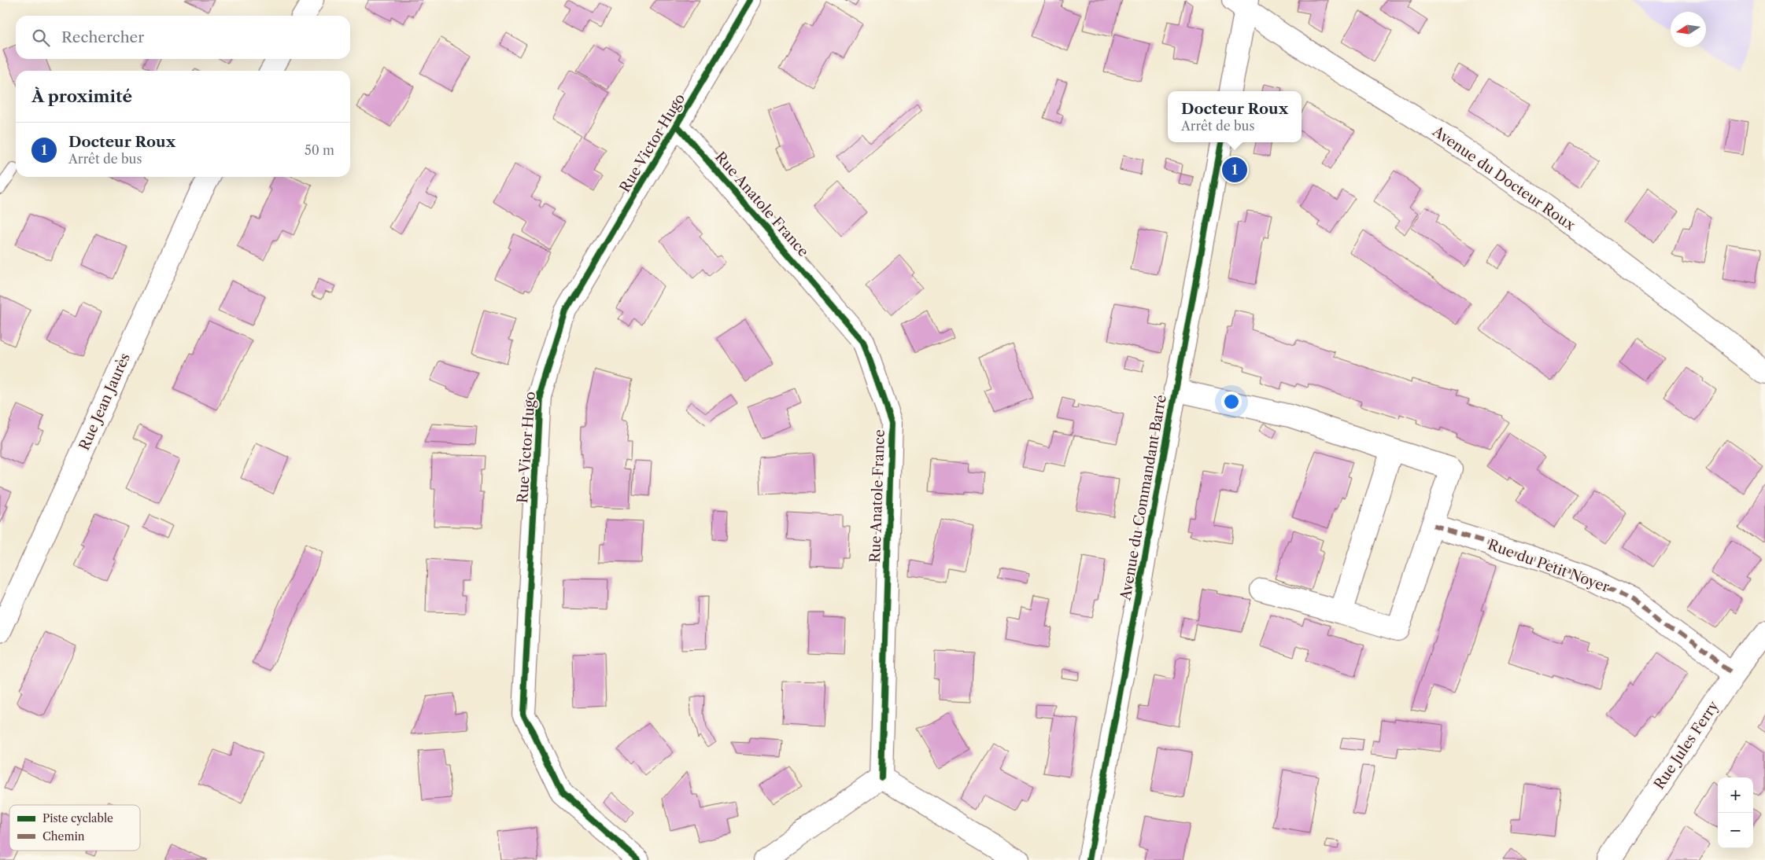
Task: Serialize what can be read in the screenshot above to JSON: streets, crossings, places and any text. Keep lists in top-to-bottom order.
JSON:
{
  "streets": {
    "street": [
      "Rue Victor Hugo",
      "Avenue du Docteur Roux",
      "Rue Anatole France",
      "Rue Jean Jaurès",
      "Avenue du Commandant Barré",
      "Rue du Petit Noyer",
      "Rue Jules Ferry"
    ]
  },
  "crossings": [
    ["Rue Victor Hugo", "Rue Anatole France"],
    ["Rue du Petit Noyer", "Rue Jules Ferry"]
  ],
  "legend": ["Piste cyclable", "Chemin"],
  "north": "left",
  "page": {
    "search": "Rechercher",
    "heading": "À proximité",
    "popup": ["Docteur Roux", "Arrêt de bus"],
    "list": [
      {
        "mark": "1",
        "name": "Docteur Roux",
        "note": "Arrêt de bus",
        "value": "50 m"
      }
    ],
    "pins": "1",
    "map_buttons": ["+", "−"]
  }
}
